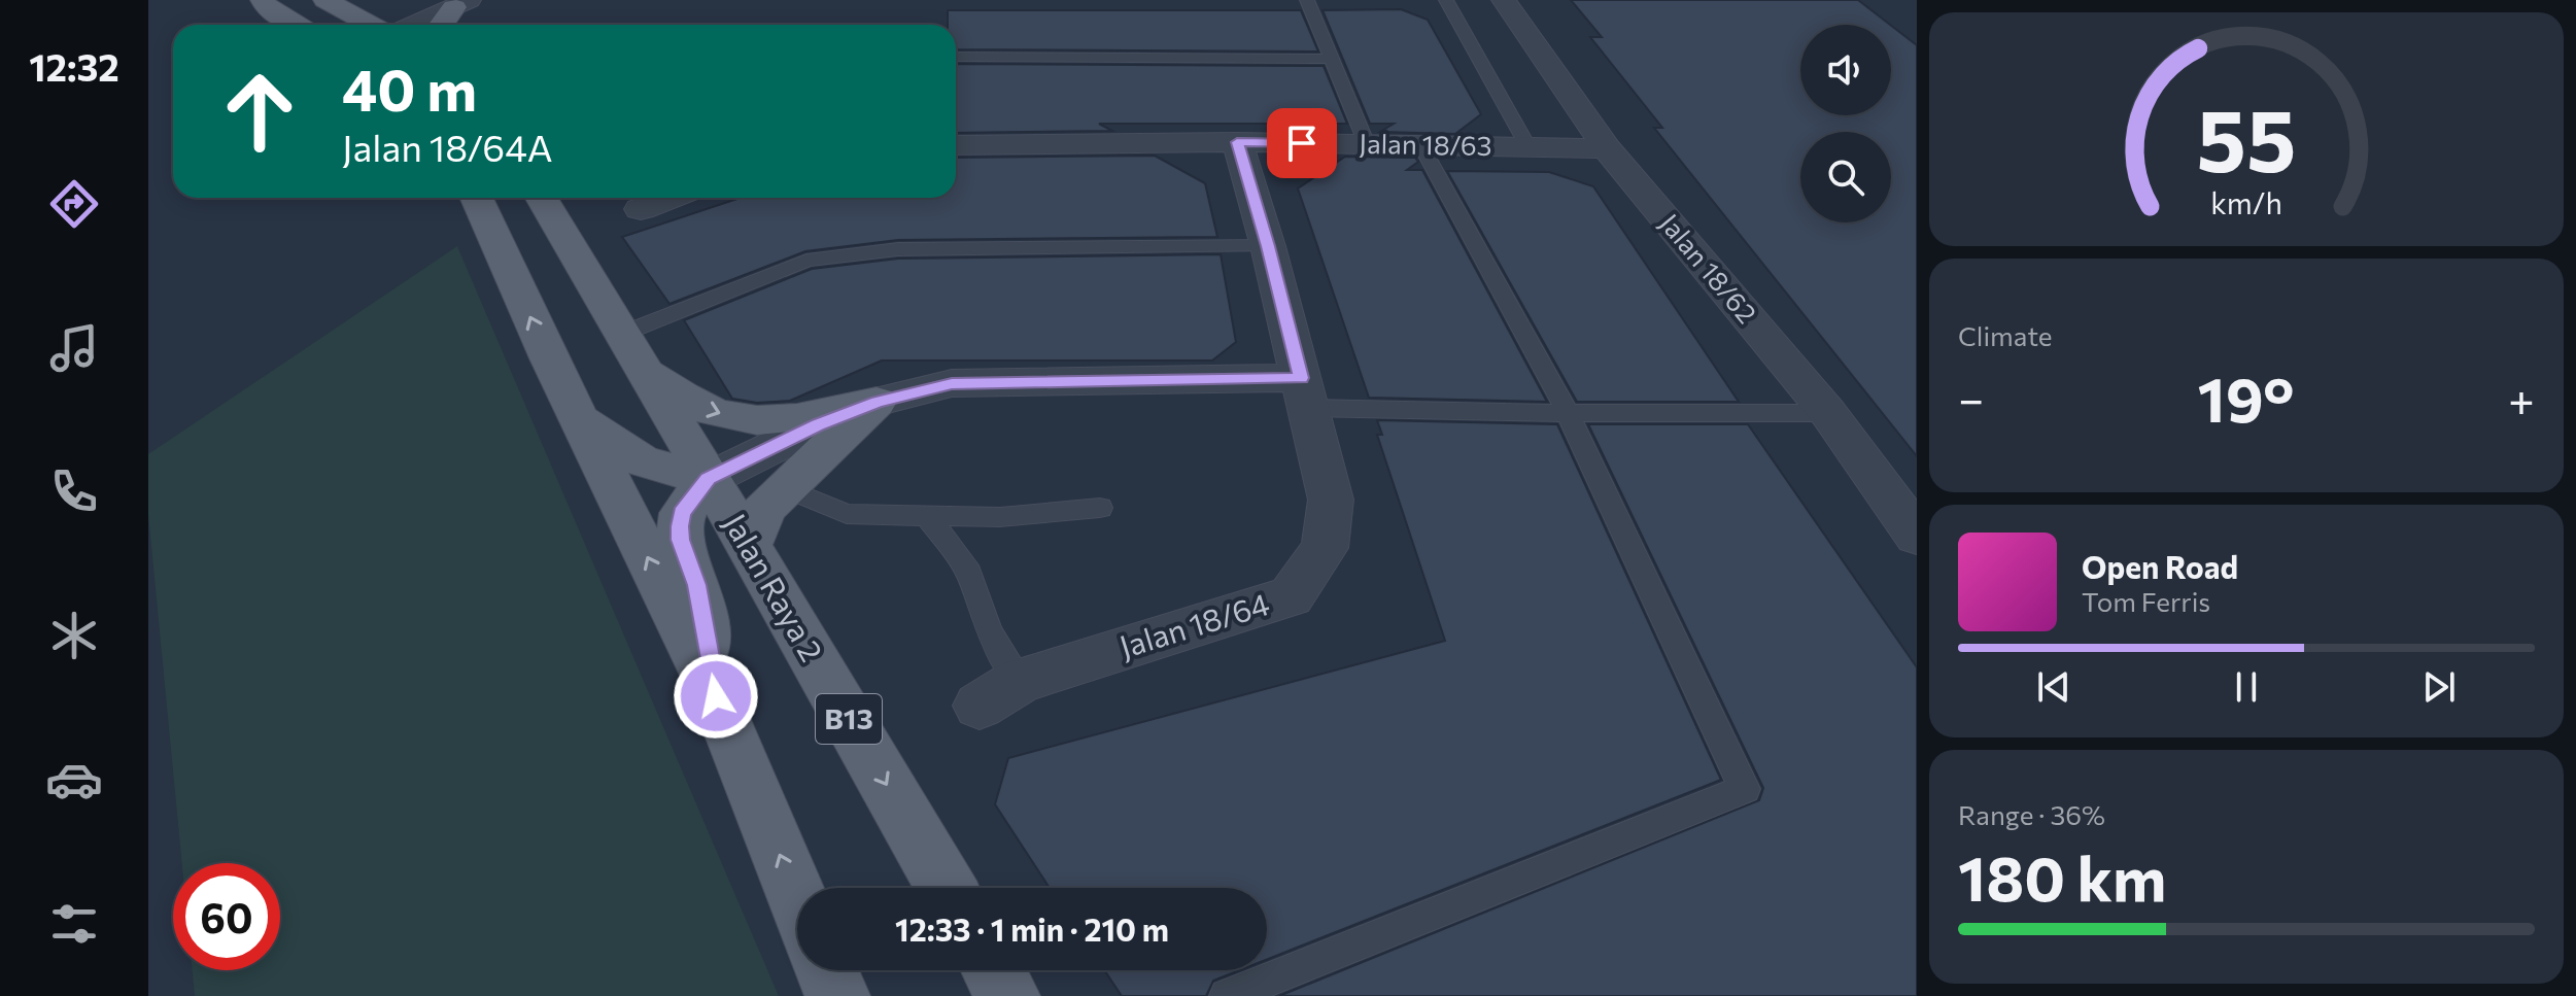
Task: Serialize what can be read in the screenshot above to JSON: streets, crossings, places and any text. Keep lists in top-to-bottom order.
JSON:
{
  "streets": {
    "main road": ["Jalan Raya 2", "B13"],
    "street": ["Jalan 18/63", "Jalan 18/62", "Jalan 18/64"]
  },
  "crossings": [
    ["Jalan 18/63", "Jalan 18/62"],
    ["Jalan 18/63", "Jalan 18/64"]
  ],
  "page": {
    "tabs": "12:32",
    "turn": ["40 m", "Jalan 18/64A"],
    "tile": [
      "Climate",
      ["Range · 36%", "180 km"]
    ],
    "heat": ["−", "19°", "+"],
    "song": ["Open Road", "Tom Ferris"],
    "limit": "60",
    "trip": "12:33 · 1 min · 210 m",
    "gauge": ["55", "km/h"]
  }
}
